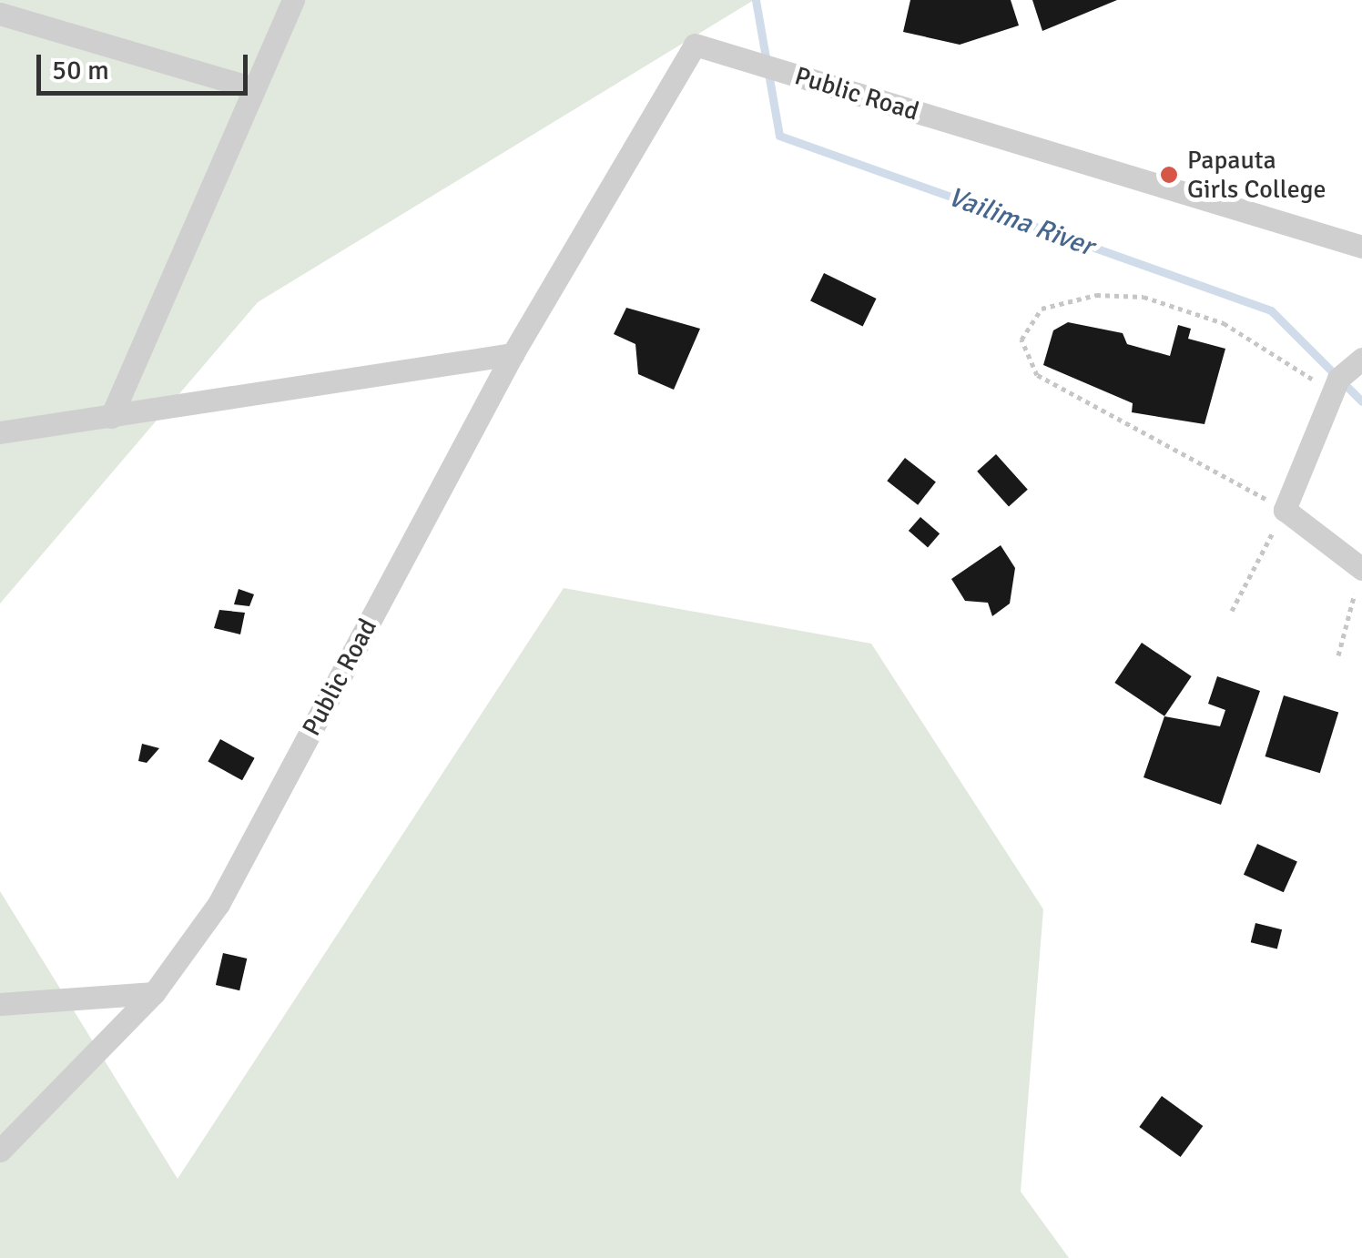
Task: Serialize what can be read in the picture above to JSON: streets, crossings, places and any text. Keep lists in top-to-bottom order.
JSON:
{
  "streets": {
    "street": ["Public Road"]
  },
  "water": ["Vailima River"],
  "places": ["Papauta Girls College"],
  "scale_bar": "50 m"
}
